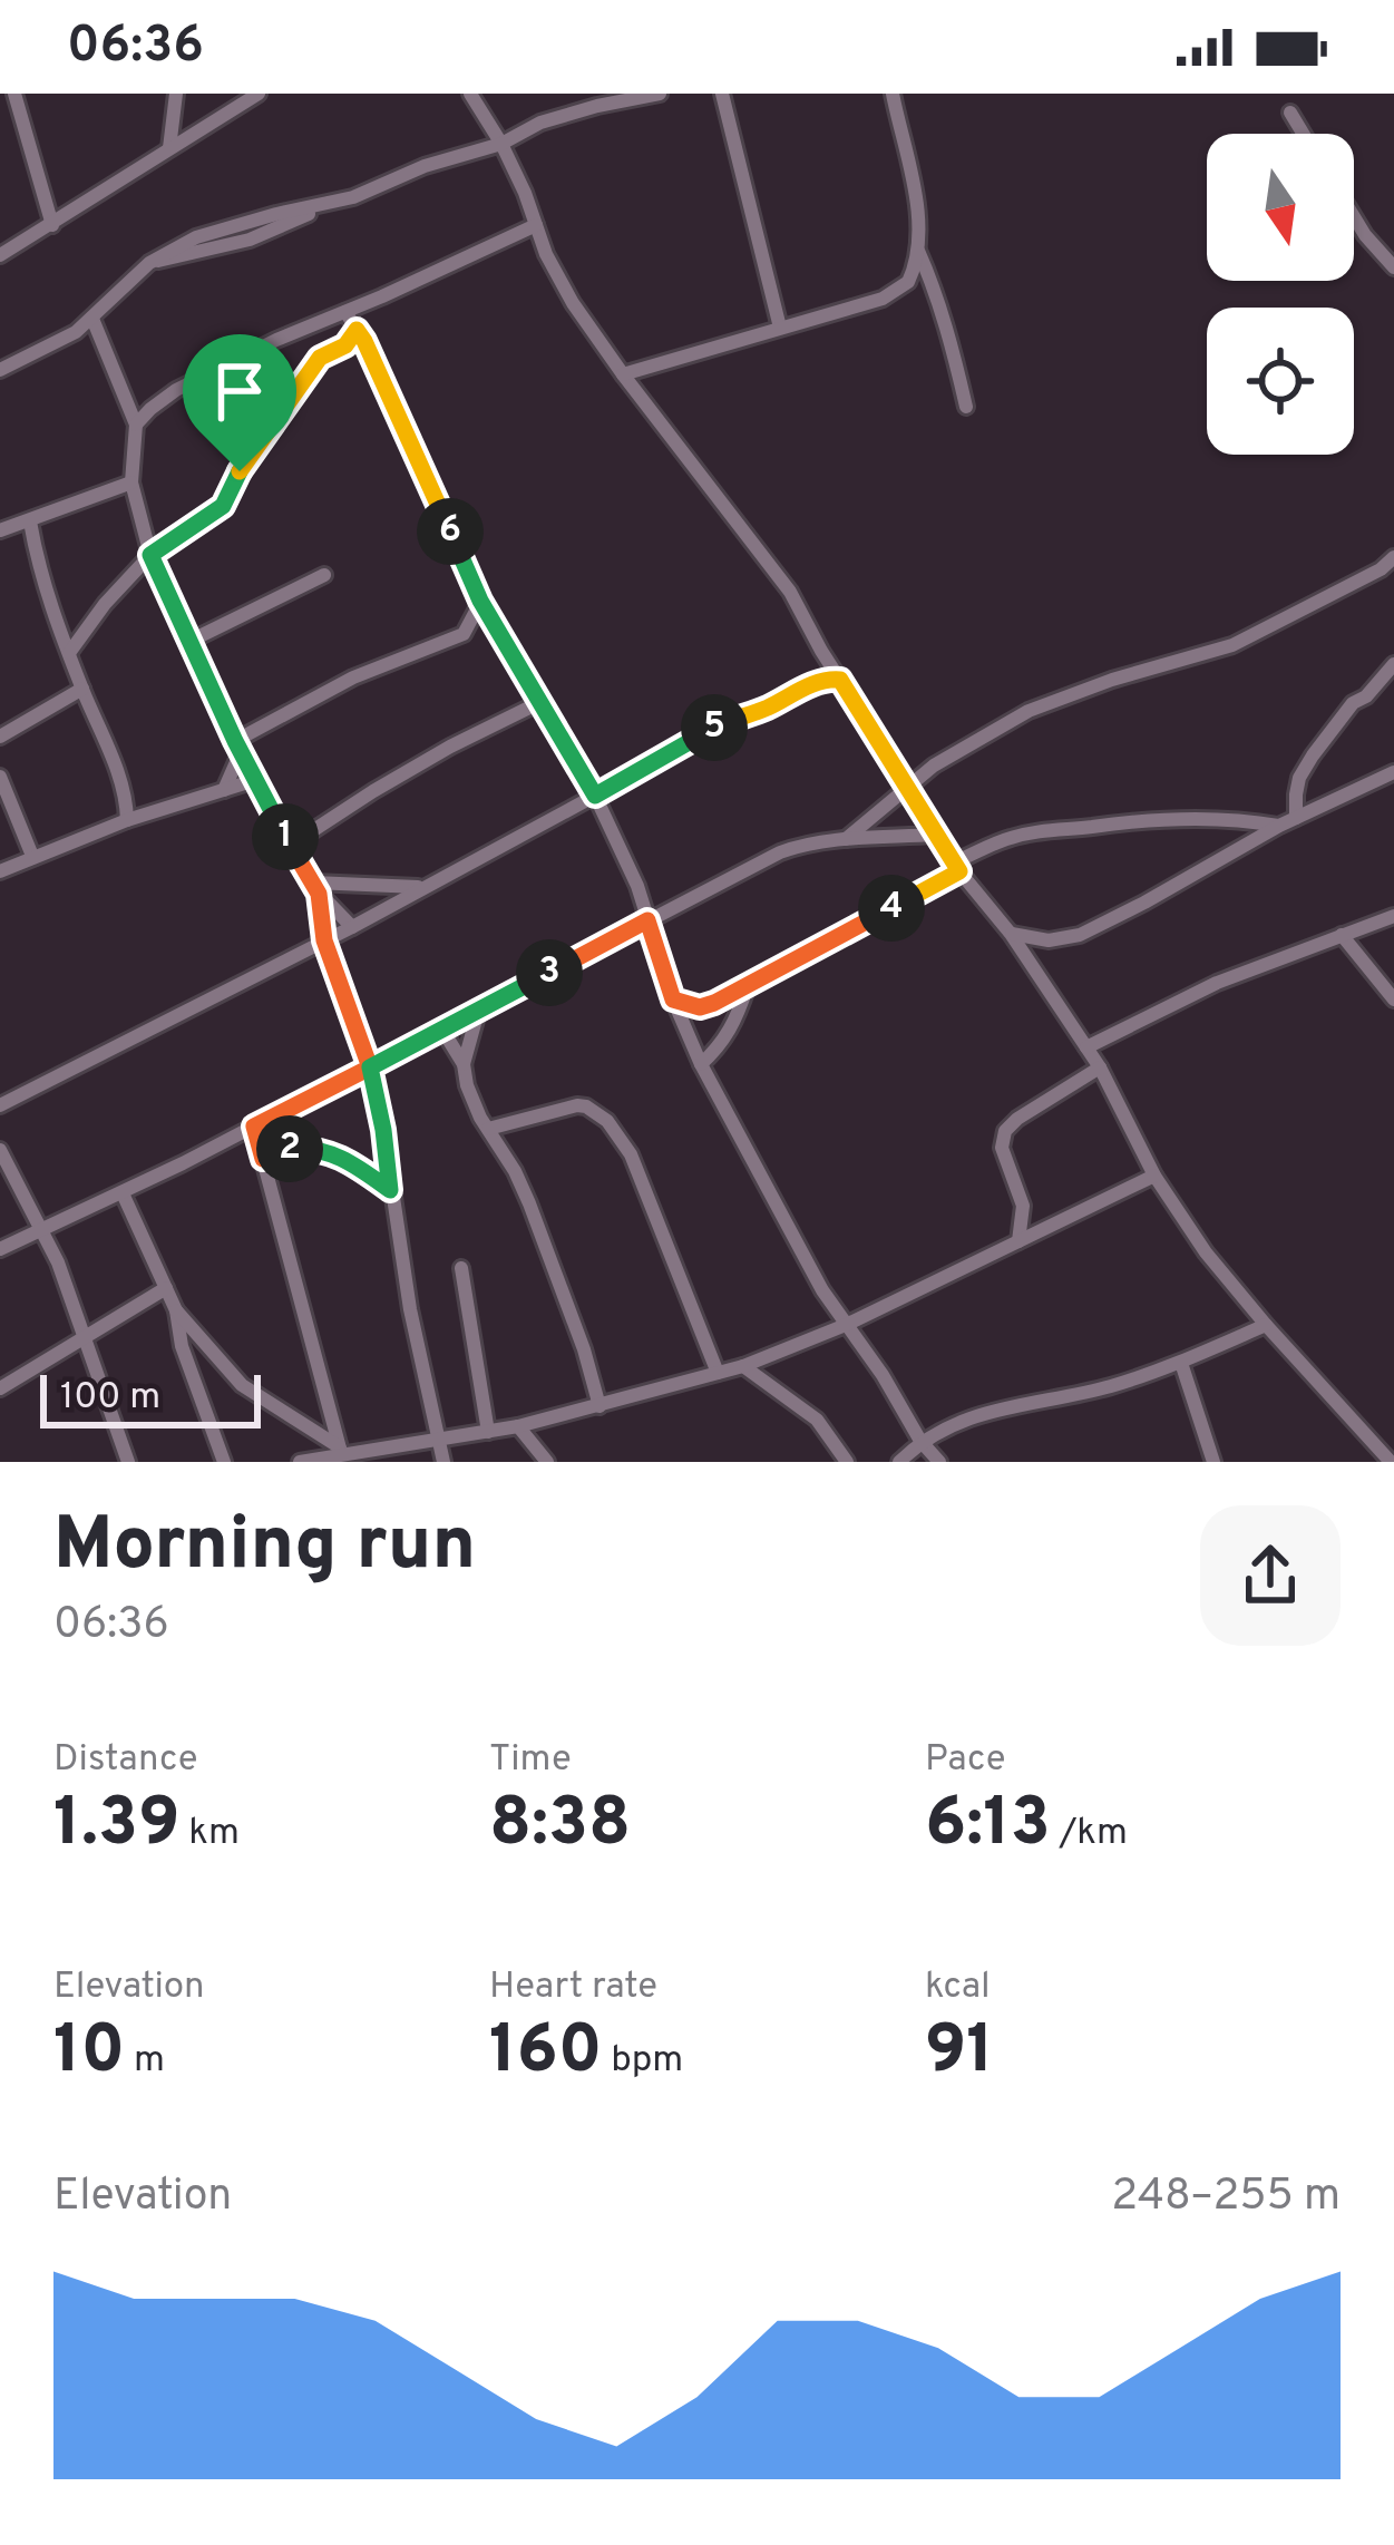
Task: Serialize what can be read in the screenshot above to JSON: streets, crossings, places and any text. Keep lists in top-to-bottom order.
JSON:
{
  "scale_bar": "100 m",
  "north": "bottom",
  "page": {
    "status": "06:36",
    "pins": [
      "6",
      "5",
      "1",
      "4",
      "3",
      "2"
    ],
    "scale": "100 m",
    "heading": ["Morning run", "06:36"],
    "stats": [
      ["Distance", "1.39 km"],
      ["Time", "8:38"],
      ["Pace", "6:13 /km"],
      ["Elevation", "10 m"],
      ["Heart rate", "160 bpm"],
      ["kcal", "91"]
    ],
    "chart": ["Elevation", "248–255 m"]
  }
}
